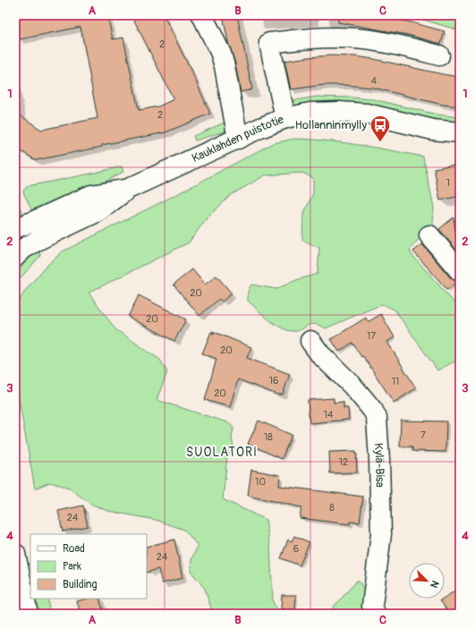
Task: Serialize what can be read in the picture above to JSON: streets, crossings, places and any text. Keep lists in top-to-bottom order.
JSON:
{
  "streets": {
    "street": ["Kauklahden puistotie", "Kylä-Bisa"]
  },
  "districts": ["SUOLATORI"],
  "places": {
    "bus stop": ["Hollanninmylly"]
  },
  "house_numbers": [
    "2",
    "4",
    "2",
    "1",
    "20",
    "20",
    "17",
    "20",
    "16",
    "11",
    "20",
    "14",
    "7",
    "18",
    "12",
    "10",
    "8",
    "24",
    "6",
    "24"
  ],
  "legend": ["Road", "Park", "Building"],
  "north": "bottom right",
  "grid": {
    "columns": ["A", "B", "C"],
    "rows": [
      "1",
      "2",
      "3",
      "4"
    ]
  }
}
